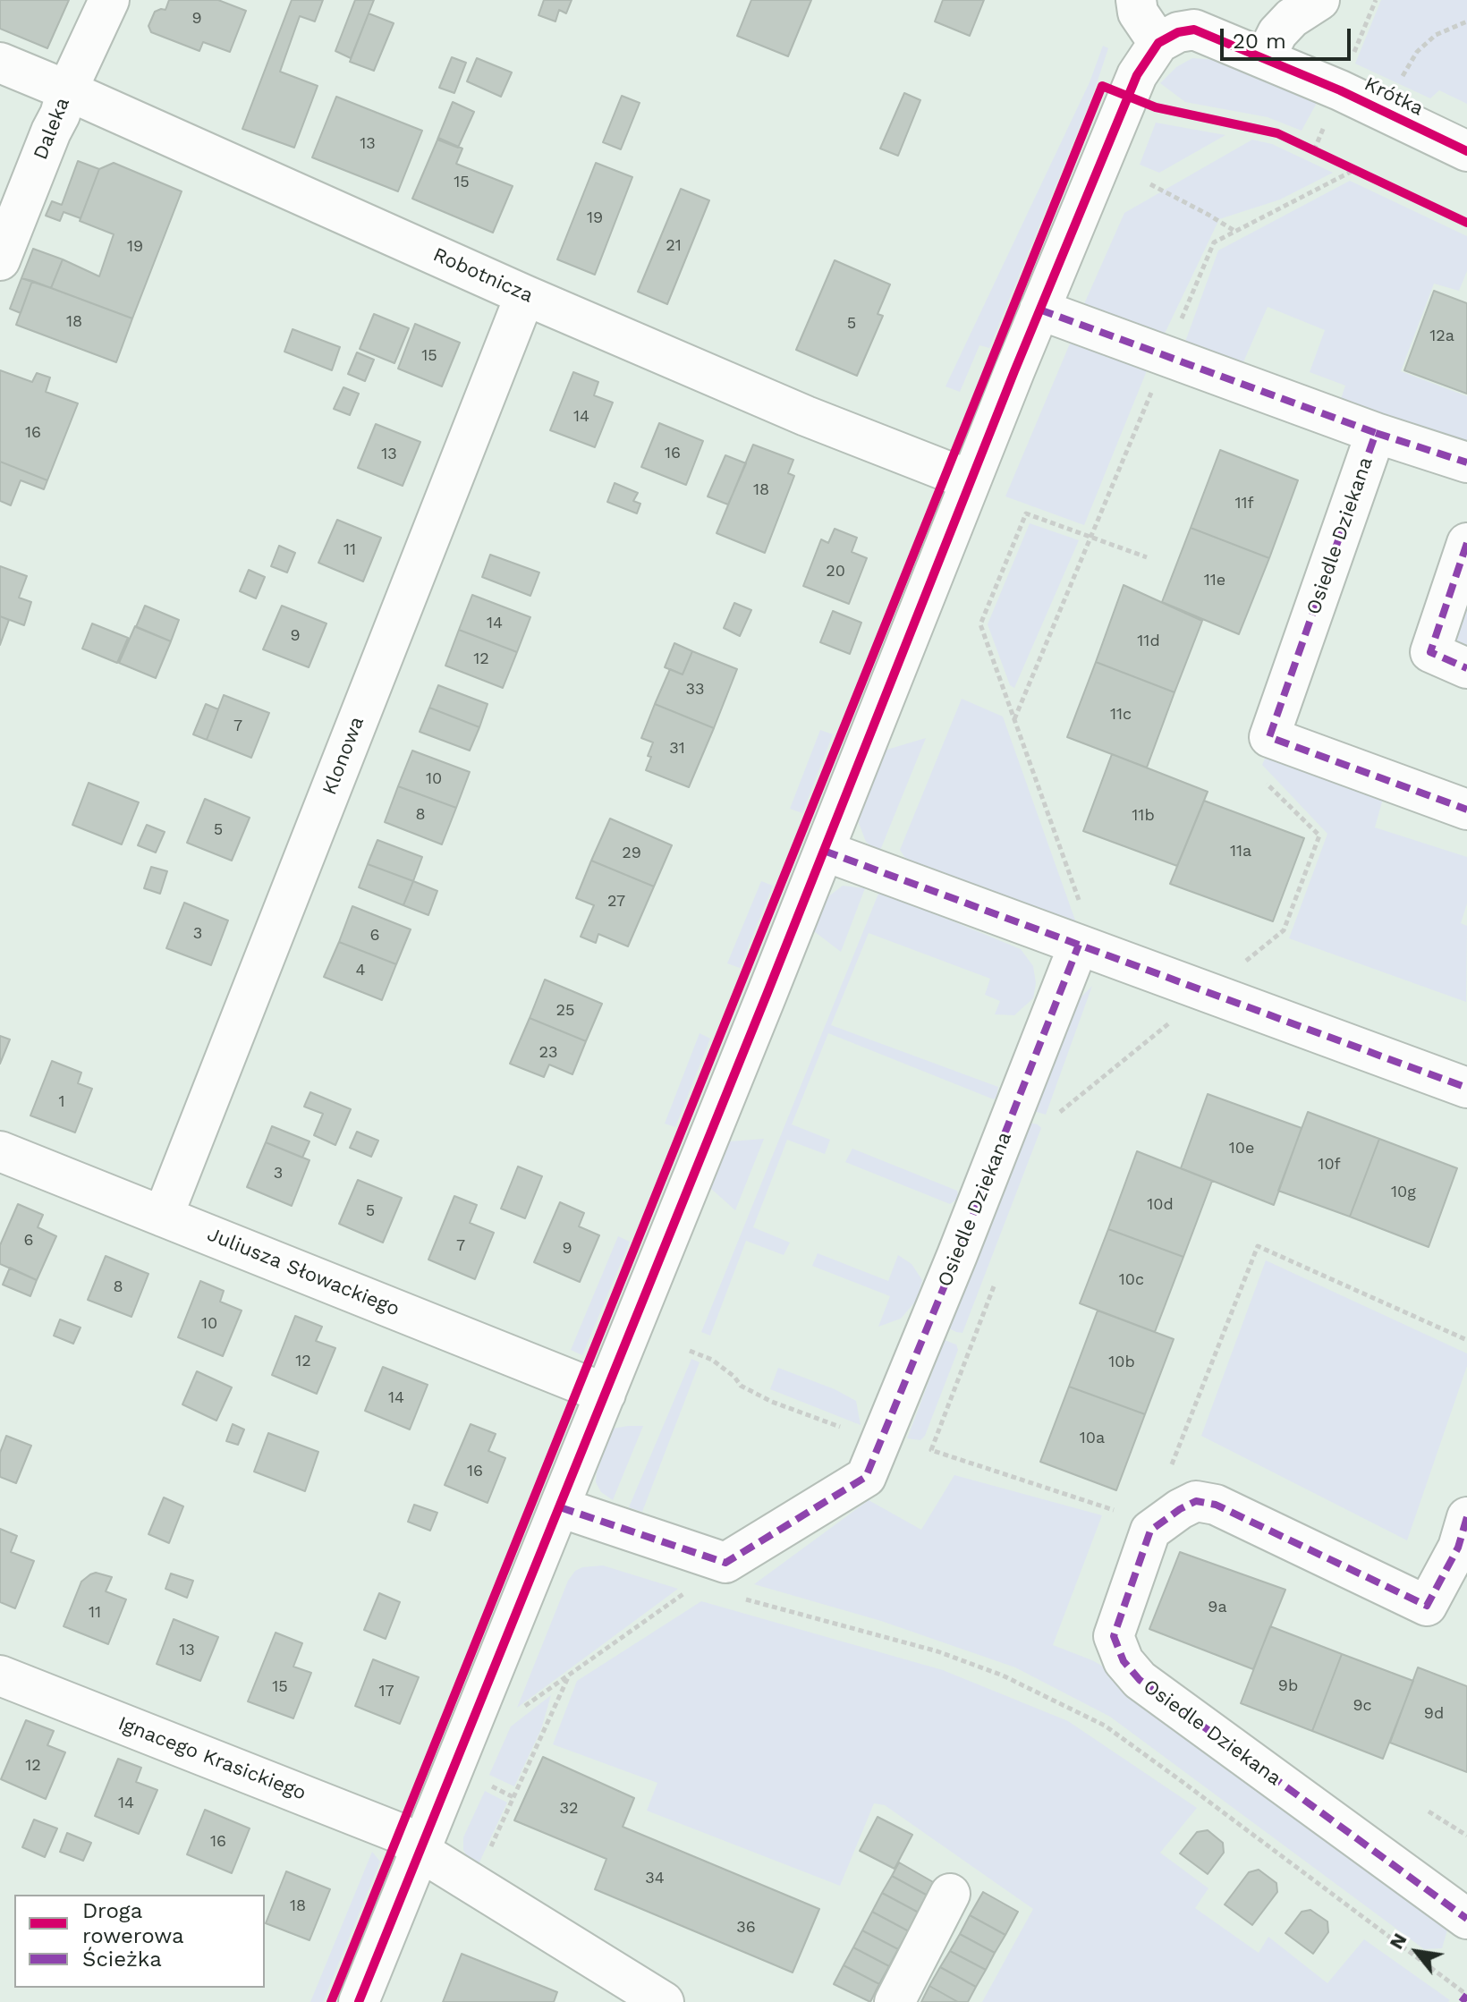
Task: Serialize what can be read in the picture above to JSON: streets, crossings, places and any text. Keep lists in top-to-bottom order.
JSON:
{
  "streets": {
    "street": [
      "Krótka",
      "Daleka",
      "Robotnicza",
      "Osiedle Dziekana",
      "Klonowa",
      "Juliusza Słowackiego",
      "Ignacego Krasickiego"
    ]
  },
  "crossings": [
    ["Daleka", "Robotnicza"],
    ["Robotnicza", "Klonowa"],
    ["Klonowa", "Juliusza Słowackiego"]
  ],
  "house_numbers": [
    "9",
    "13",
    "15",
    "19",
    "21",
    "19",
    "18",
    "5",
    "12a",
    "15",
    "14",
    "16",
    "16",
    "13",
    "18",
    "11f",
    "11",
    "20",
    "11e",
    "14",
    "9",
    "11d",
    "12",
    "33",
    "11c",
    "7",
    "31",
    "10",
    "8",
    "11b",
    "5",
    "11a",
    "29",
    "27",
    "3",
    "6",
    "4",
    "25",
    "23",
    "1",
    "10e",
    "10f",
    "3",
    "10g",
    "10d",
    "5",
    "6",
    "7",
    "9",
    "10c",
    "8",
    "10",
    "12",
    "10b",
    "14",
    "10a",
    "16",
    "9a",
    "11",
    "13",
    "9b",
    "15",
    "17",
    "9c",
    "9d",
    "12",
    "14",
    "32",
    "16",
    "34",
    "18",
    "36"
  ],
  "legend": ["Droga rowerowa", "Ścieżka"],
  "scale_bar": "20 m",
  "north": "top left"
}
